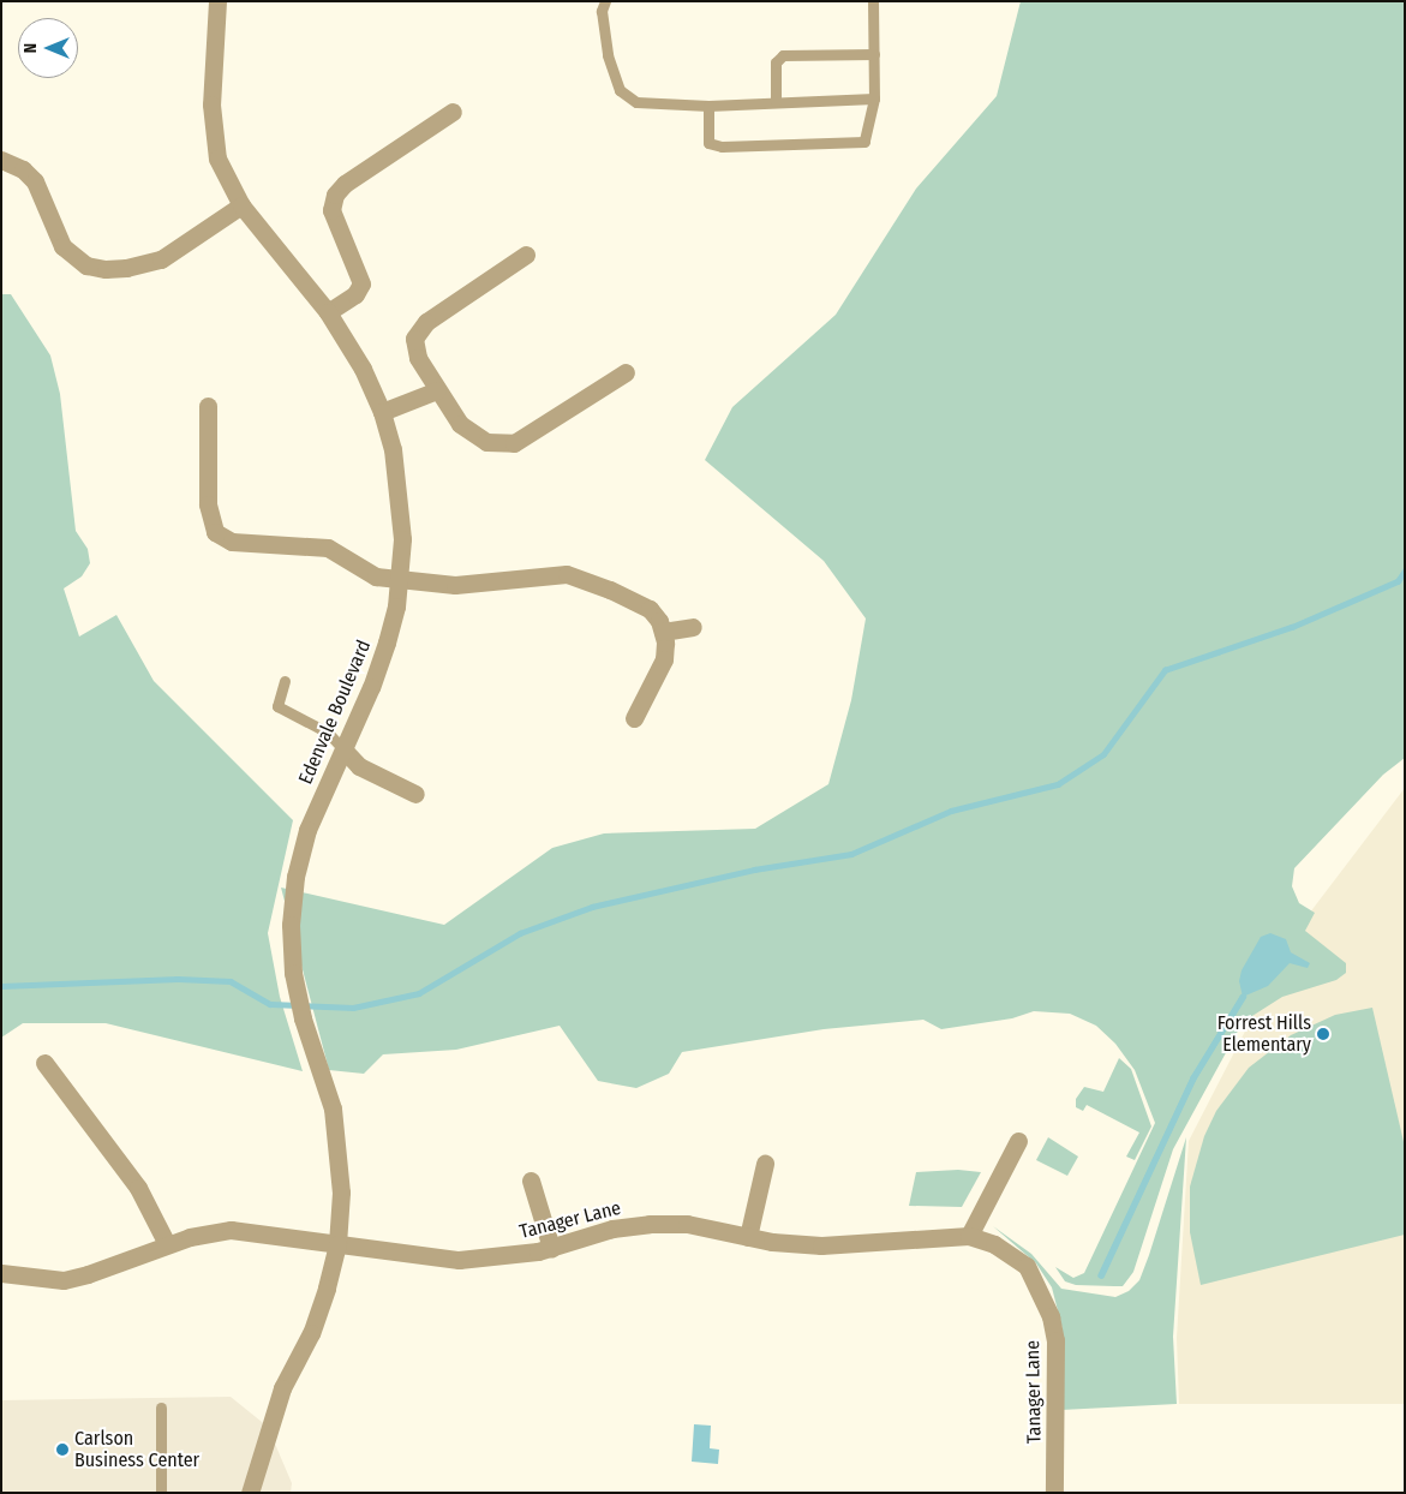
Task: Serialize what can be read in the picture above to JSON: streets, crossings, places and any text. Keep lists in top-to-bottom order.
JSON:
{
  "streets": {
    "street": ["Edenvale Boulevard", "Tanager Lane"]
  },
  "crossings": [
    ["Edenvale Boulevard", "Tanager Lane"]
  ],
  "places": ["Forrest Hills Elementary", "Carlson Business Center"],
  "north": "left"
}
